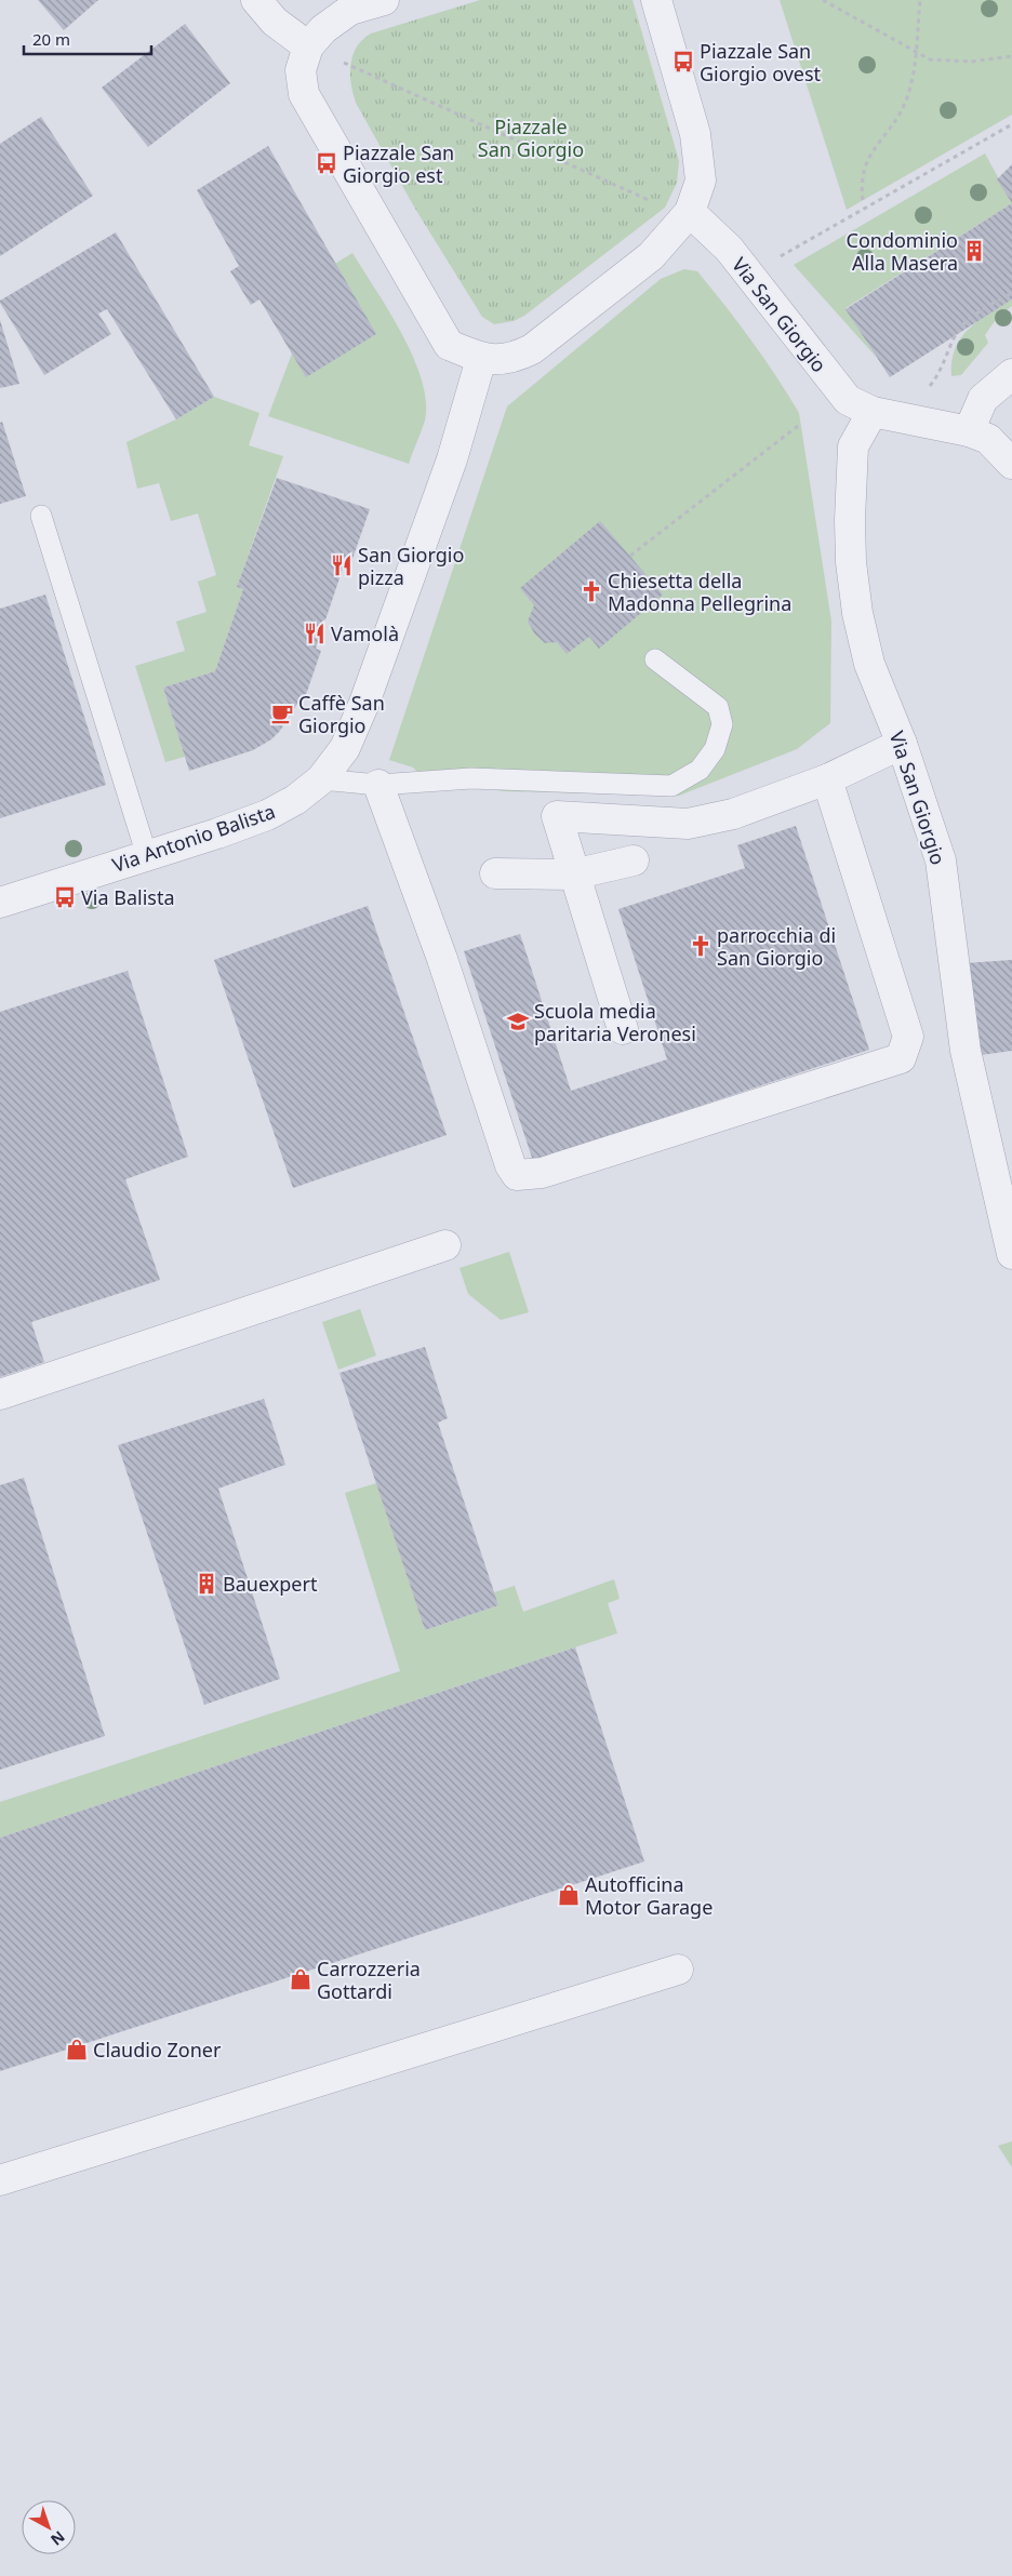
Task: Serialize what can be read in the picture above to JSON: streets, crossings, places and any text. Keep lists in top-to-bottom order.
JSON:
{
  "streets": {
    "street": ["Via San Giorgio", "Via Antonio Balista"]
  },
  "parks": ["Piazzale San Giorgio"],
  "places": {
    "bus stop": ["Piazzale San Giorgio ovest", "Piazzale San Giorgio est", "Via Balista"],
    "building": ["Condominio Alla Masera", "Bauexpert"],
    "restaurant": ["San Giorgio pizza", "Vamolà"],
    "church": ["Chiesetta della Madonna Pellegrina", "parrocchia di San Giorgio"],
    "cafe": ["Caffè San Giorgio"],
    "school or university": ["Scuola media paritaria Veronesi"],
    "shop": ["Autofficina Motor Garage", "Carrozzeria Gottardi", "Claudio Zoner"]
  },
  "scale_bar": "20 m",
  "north": "bottom right"
}
